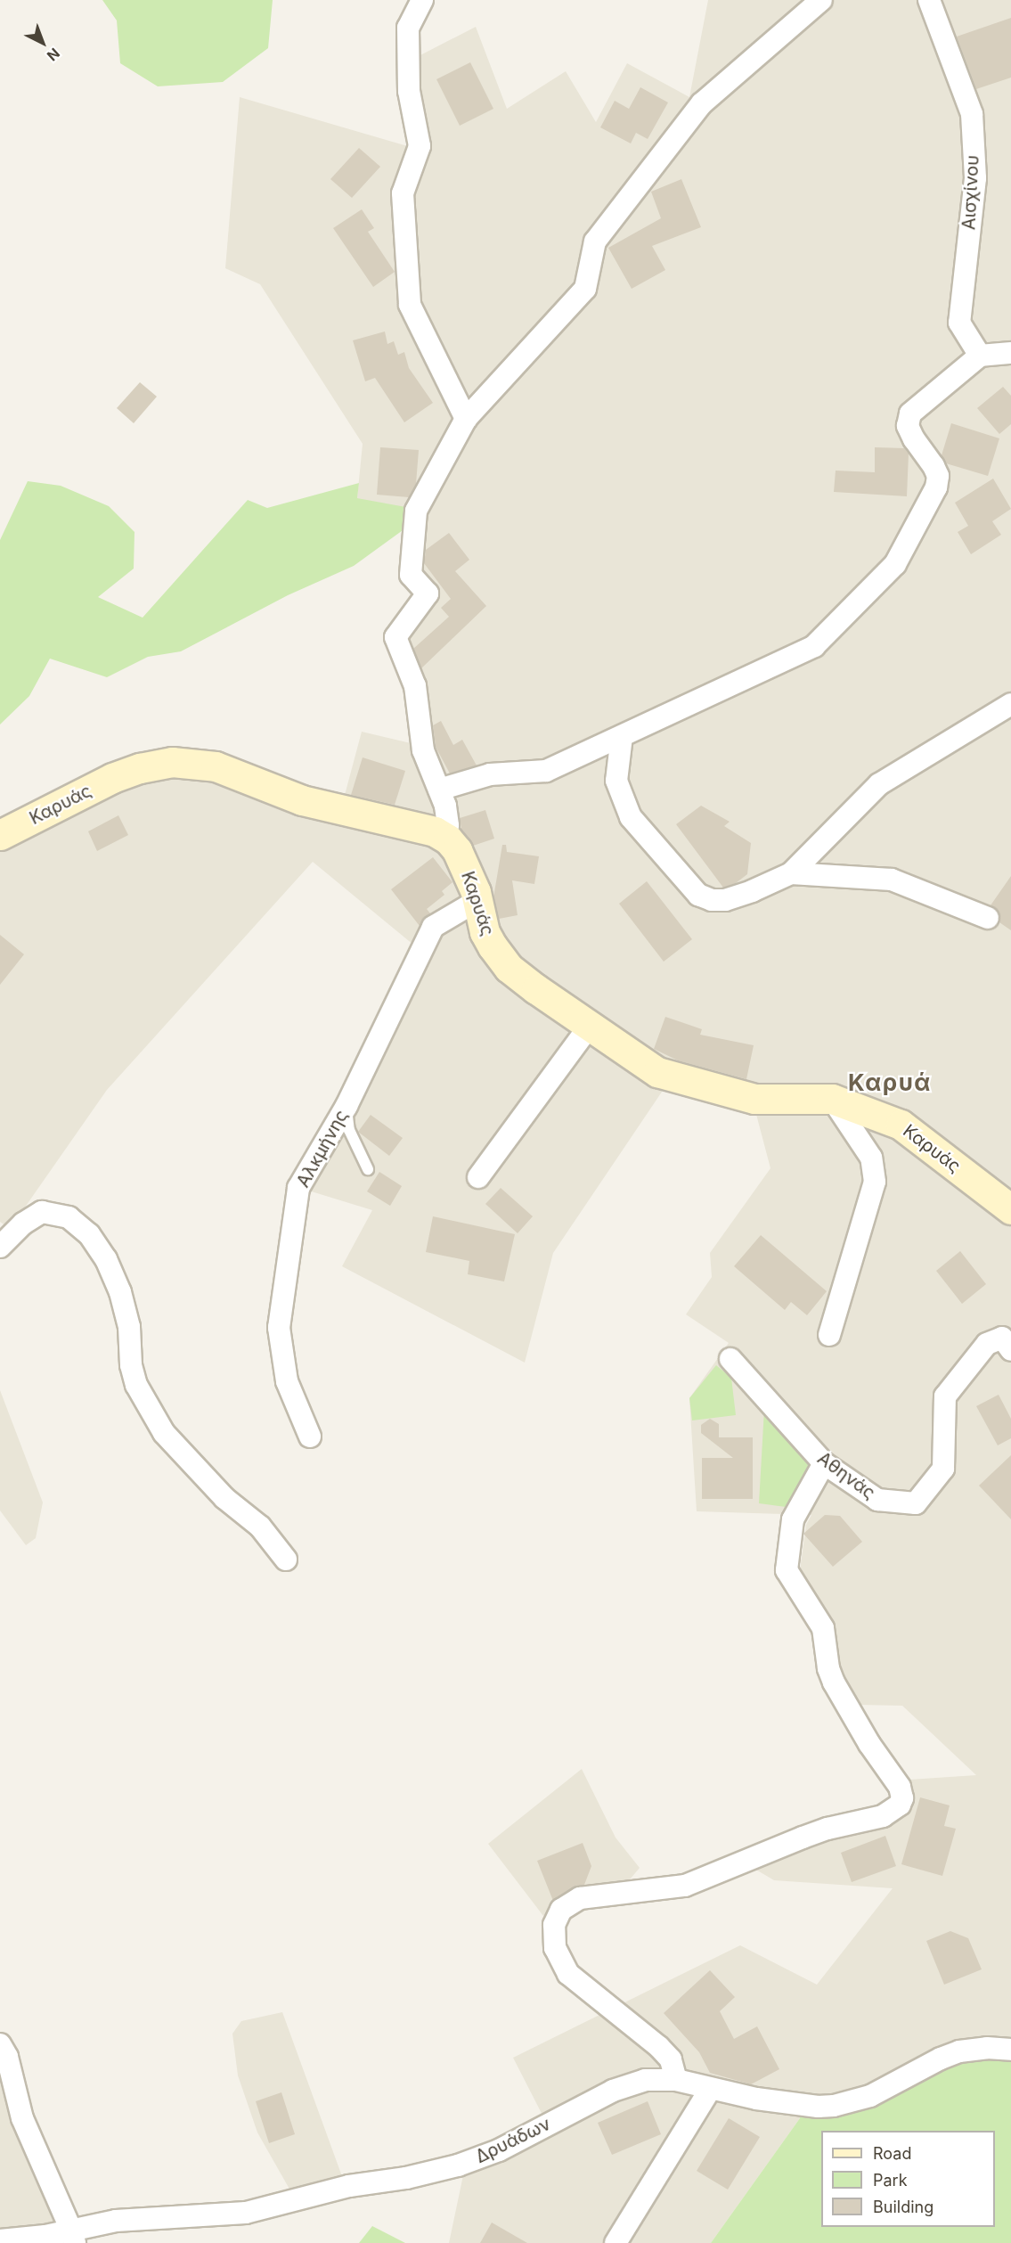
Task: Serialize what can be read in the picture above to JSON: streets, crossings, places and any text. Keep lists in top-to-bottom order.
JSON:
{
  "streets": {
    "street": [
      "Αισχίνου",
      "Καρυάς",
      "Αλκμήνης",
      "Αθηνάς",
      "Δρυάδων"
    ]
  },
  "crossings": [
    ["Καρυάς", "Αλκμήνης"]
  ],
  "districts": ["Καρυά"],
  "legend": ["Road", "Park", "Building"],
  "north": "bottom right"
}
